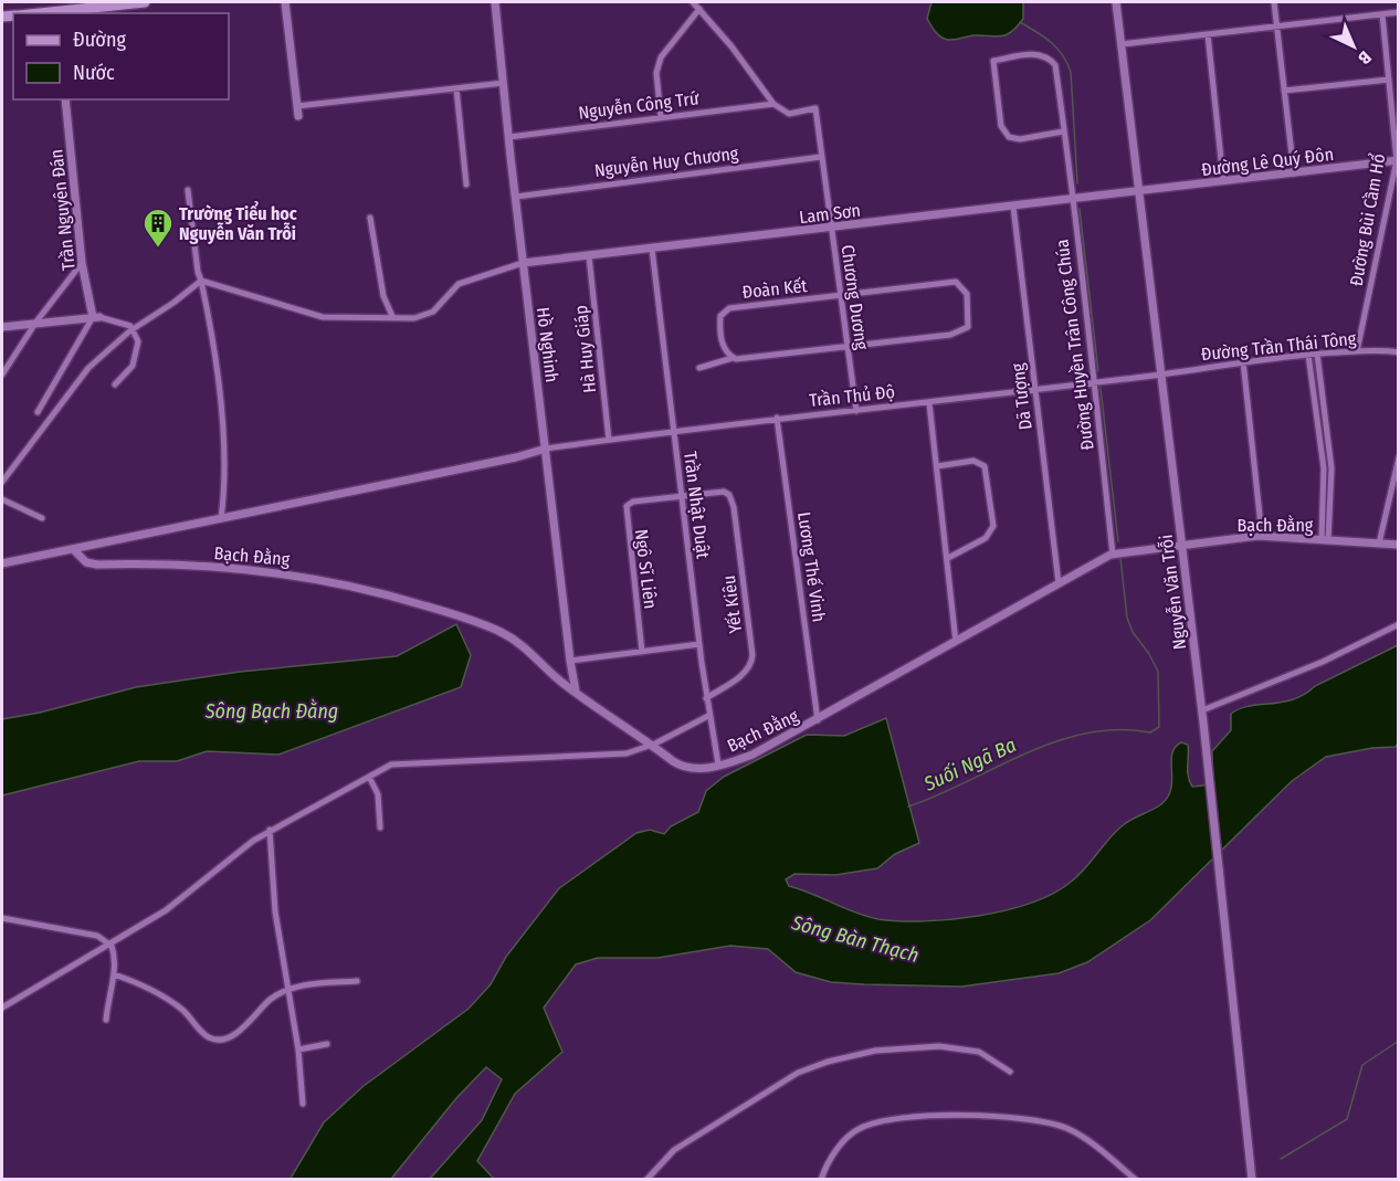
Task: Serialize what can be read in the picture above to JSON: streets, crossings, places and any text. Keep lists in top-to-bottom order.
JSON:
{
  "streets": {
    "street": [
      "Nguyễn Công Trứ",
      "Nguyễn Huy Chương",
      "Đường Lê Quý Đôn",
      "Trần Nguyên Đán",
      "Lam Sơn",
      "Đường Bùi Cầm Hổ",
      "Đoàn Kết",
      "Chương Dương",
      "Hồ Nghinh",
      "Đường Huyền Trân Công Chúa",
      "Đường Trần Thái Tông",
      "Hà Huy Giáp",
      "Trần Thủ Độ",
      "Dã Tượng",
      "Trần Nhật Duật",
      "Bạch Đằng",
      "Lương Thế Vinh",
      "Ngô Sĩ Liên",
      "Nguyễn Văn Trỗi",
      "Yết Kiêu"
    ]
  },
  "crossings": [
    ["Nguyễn Công Trứ", "Chương Dương"],
    ["Nguyễn Công Trứ", "Hồ Nghinh"],
    ["Nguyễn Huy Chương", "Chương Dương"],
    ["Nguyễn Huy Chương", "Hồ Nghinh"],
    ["Đường Lê Quý Đôn", "Lam Sơn"],
    ["Đường Lê Quý Đôn", "Đường Bùi Cầm Hổ"],
    ["Đường Lê Quý Đôn", "Nguyễn Văn Trỗi"],
    ["Lam Sơn", "Chương Dương"],
    ["Lam Sơn", "Hồ Nghinh"],
    ["Lam Sơn", "Đường Huyền Trân Công Chúa"],
    ["Lam Sơn", "Hà Huy Giáp"],
    ["Lam Sơn", "Dã Tượng"],
    ["Lam Sơn", "Trần Nhật Duật"],
    ["Lam Sơn", "Nguyễn Văn Trỗi"],
    ["Đường Bùi Cầm Hổ", "Đường Trần Thái Tông"],
    ["Đoàn Kết", "Chương Dương"],
    ["Chương Dương", "Trần Thủ Độ"],
    ["Hồ Nghinh", "Trần Thủ Độ"],
    ["Hồ Nghinh", "Bạch Đằng"],
    ["Đường Huyền Trân Công Chúa", "Trần Thủ Độ"],
    ["Đường Huyền Trân Công Chúa", "Bạch Đằng"],
    ["Đường Trần Thái Tông", "Trần Thủ Độ"],
    ["Đường Trần Thái Tông", "Nguyễn Văn Trỗi"],
    ["Hà Huy Giáp", "Trần Thủ Độ"],
    ["Trần Thủ Độ", "Dã Tượng"],
    ["Trần Thủ Độ", "Trần Nhật Duật"],
    ["Trần Thủ Độ", "Lương Thế Vinh"],
    ["Trần Thủ Độ", "Nguyễn Văn Trỗi"],
    ["Dã Tượng", "Bạch Đằng"],
    ["Trần Nhật Duật", "Bạch Đằng"],
    ["Trần Nhật Duật", "Ngô Sĩ Liên"],
    ["Trần Nhật Duật", "Yết Kiêu"],
    ["Bạch Đằng", "Lương Thế Vinh"],
    ["Bạch Đằng", "Nguyễn Văn Trỗi"],
    ["Ngô Sĩ Liên", "Yết Kiêu"]
  ],
  "water": ["Sông Bạch Đằng", "Suối Ngã Ba", "Sông Bàn Thạch"],
  "places": {
    "building": ["Trường Tiểu học Nguyễn Văn Trỗi"]
  },
  "legend": ["Đường", "Nước"],
  "north": "bottom right"
}
